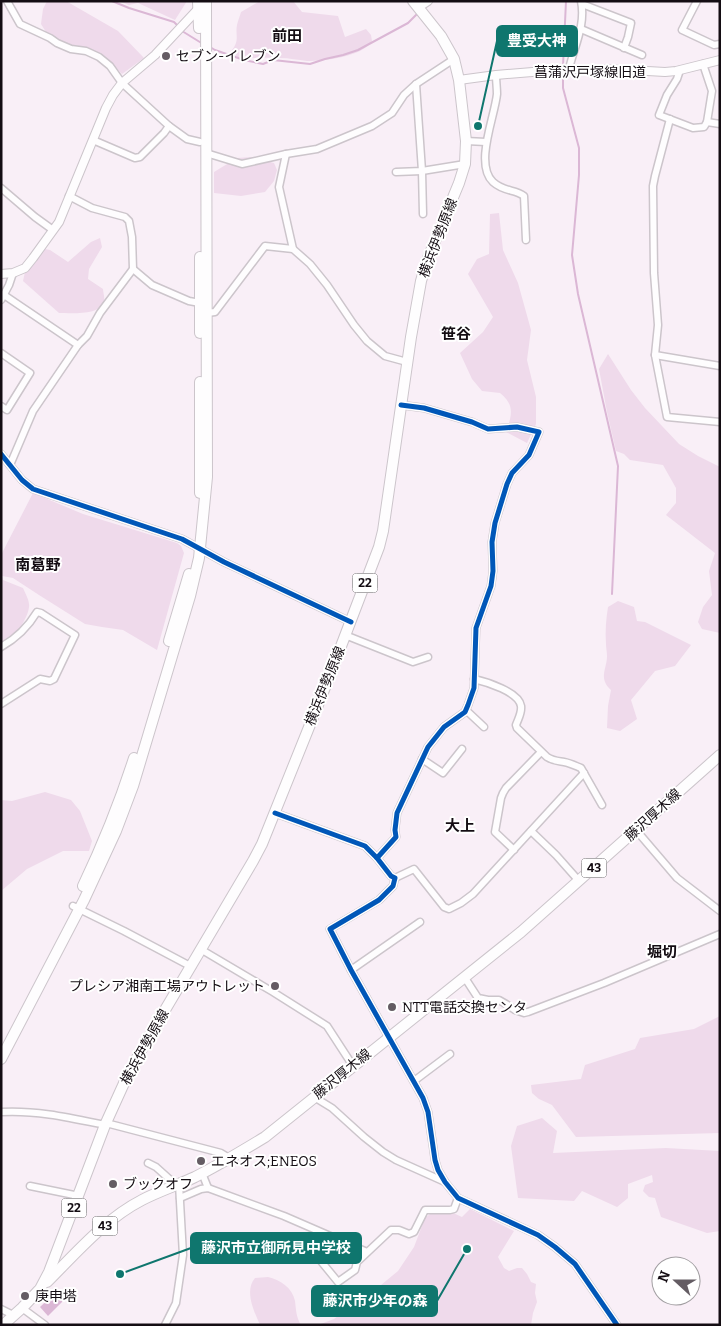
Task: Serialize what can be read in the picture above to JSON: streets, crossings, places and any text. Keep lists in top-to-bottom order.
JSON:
{
  "streets": {
    "main road": [
      "横浜伊勢原線",
      "22",
      "藤沢厚木線",
      "43"
    ],
    "street": ["菖蒲沢戸塚線旧道"]
  },
  "crossings": [
    ["菖蒲沢戸塚線旧道", "横浜伊勢原線"],
    ["横浜伊勢原線", "藤沢厚木線"]
  ],
  "districts": [
    "前田",
    "笹谷",
    "南葛野",
    "大上",
    "堀切"
  ],
  "places": [
    "セブン-イレブン",
    "豊受大神",
    "プレシア湘南工場アウトレット",
    "NTT電話交換センタ",
    "エネオス;ENEOS",
    "ブックオフ",
    "藤沢市少年の森",
    "藤沢市立御所見中学校",
    "庚申塔"
  ],
  "north": "left"
}
